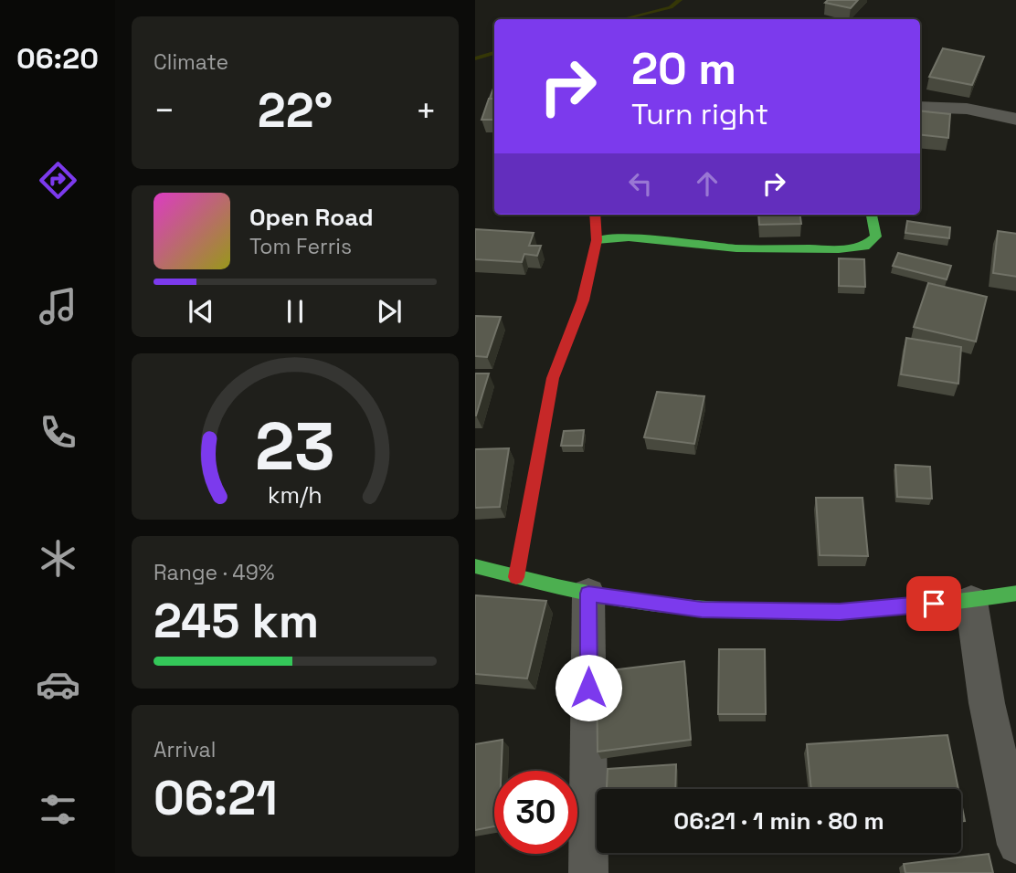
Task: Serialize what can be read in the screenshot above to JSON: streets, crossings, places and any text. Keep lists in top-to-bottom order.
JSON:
{
  "page": {
    "tabs": "06:20",
    "tile": [
      "Climate",
      ["Range · 49%", "245 km"],
      ["Arrival", "06:21"]
    ],
    "turn": ["20 m", "Turn right"],
    "heat": ["−", "22°", "+"],
    "song": ["Open Road", "Tom Ferris"],
    "limit": "30",
    "trip": "06:21 · 1 min · 80 m",
    "gauge": ["23", "km/h"]
  }
}
